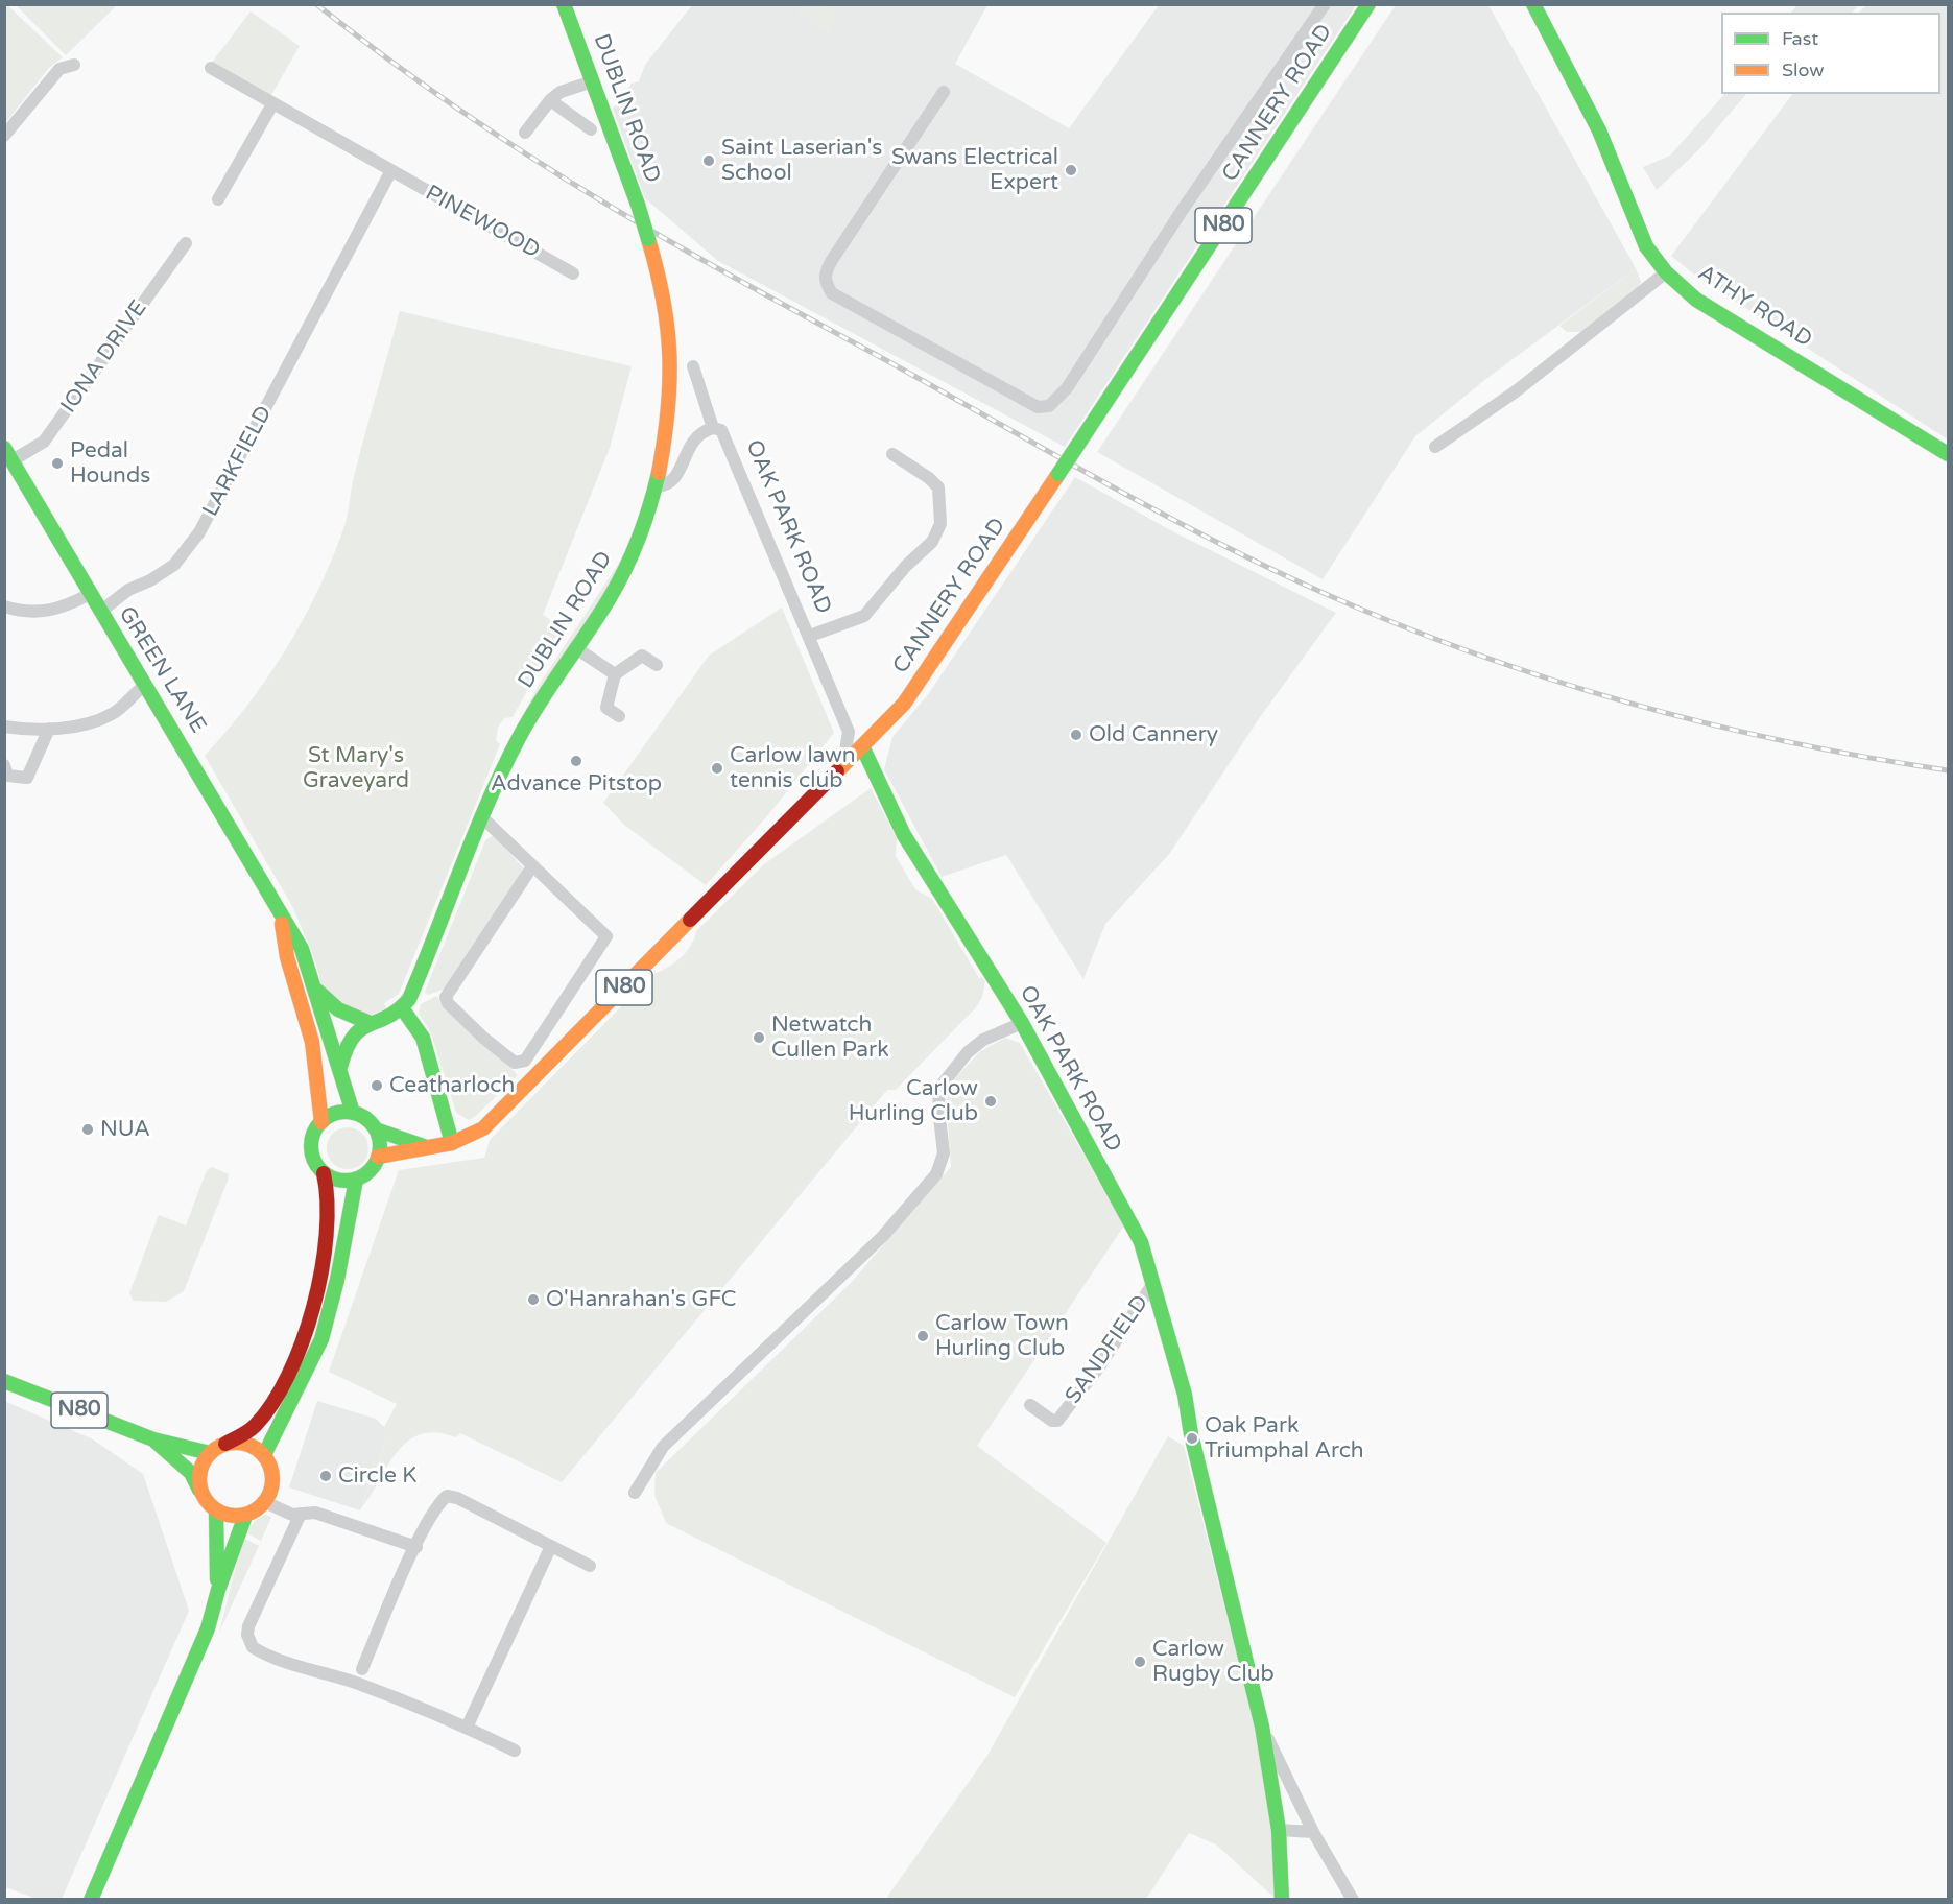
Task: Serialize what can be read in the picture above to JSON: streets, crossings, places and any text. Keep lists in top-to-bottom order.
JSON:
{
  "streets": {
    "main road": [
      "CANNERY ROAD",
      "DUBLIN ROAD",
      "N80",
      "ATHY ROAD",
      "OAK PARK ROAD",
      "GREEN LANE"
    ],
    "street": [
      "PINEWOOD",
      "IONA DRIVE",
      "LARKFIELD",
      "SANDFIELD"
    ]
  },
  "crossings": [
    ["CANNERY ROAD", "N80"],
    ["CANNERY ROAD", "OAK PARK ROAD"],
    ["PINEWOOD", "LARKFIELD"],
    ["N80", "OAK PARK ROAD"],
    ["IONA DRIVE", "GREEN LANE"],
    ["LARKFIELD", "GREEN LANE"],
    ["OAK PARK ROAD", "SANDFIELD"]
  ],
  "parks": ["St Mary's Graveyard"],
  "places": [
    "Saint Laserian's School",
    "Swans Electrical Expert",
    "Pedal Hounds",
    "Old Cannery",
    "Advance Pitstop",
    "Carlow lawn tennis club",
    "Netwatch Cullen Park",
    "Ceatharloch",
    "Carlow Hurling Club",
    "NUA",
    "O'Hanrahan's GFC",
    "Carlow Town Hurling Club",
    "Oak Park Triumphal Arch",
    "Circle K",
    "Carlow Rugby Club"
  ],
  "legend": ["Fast", "Slow"]
}
